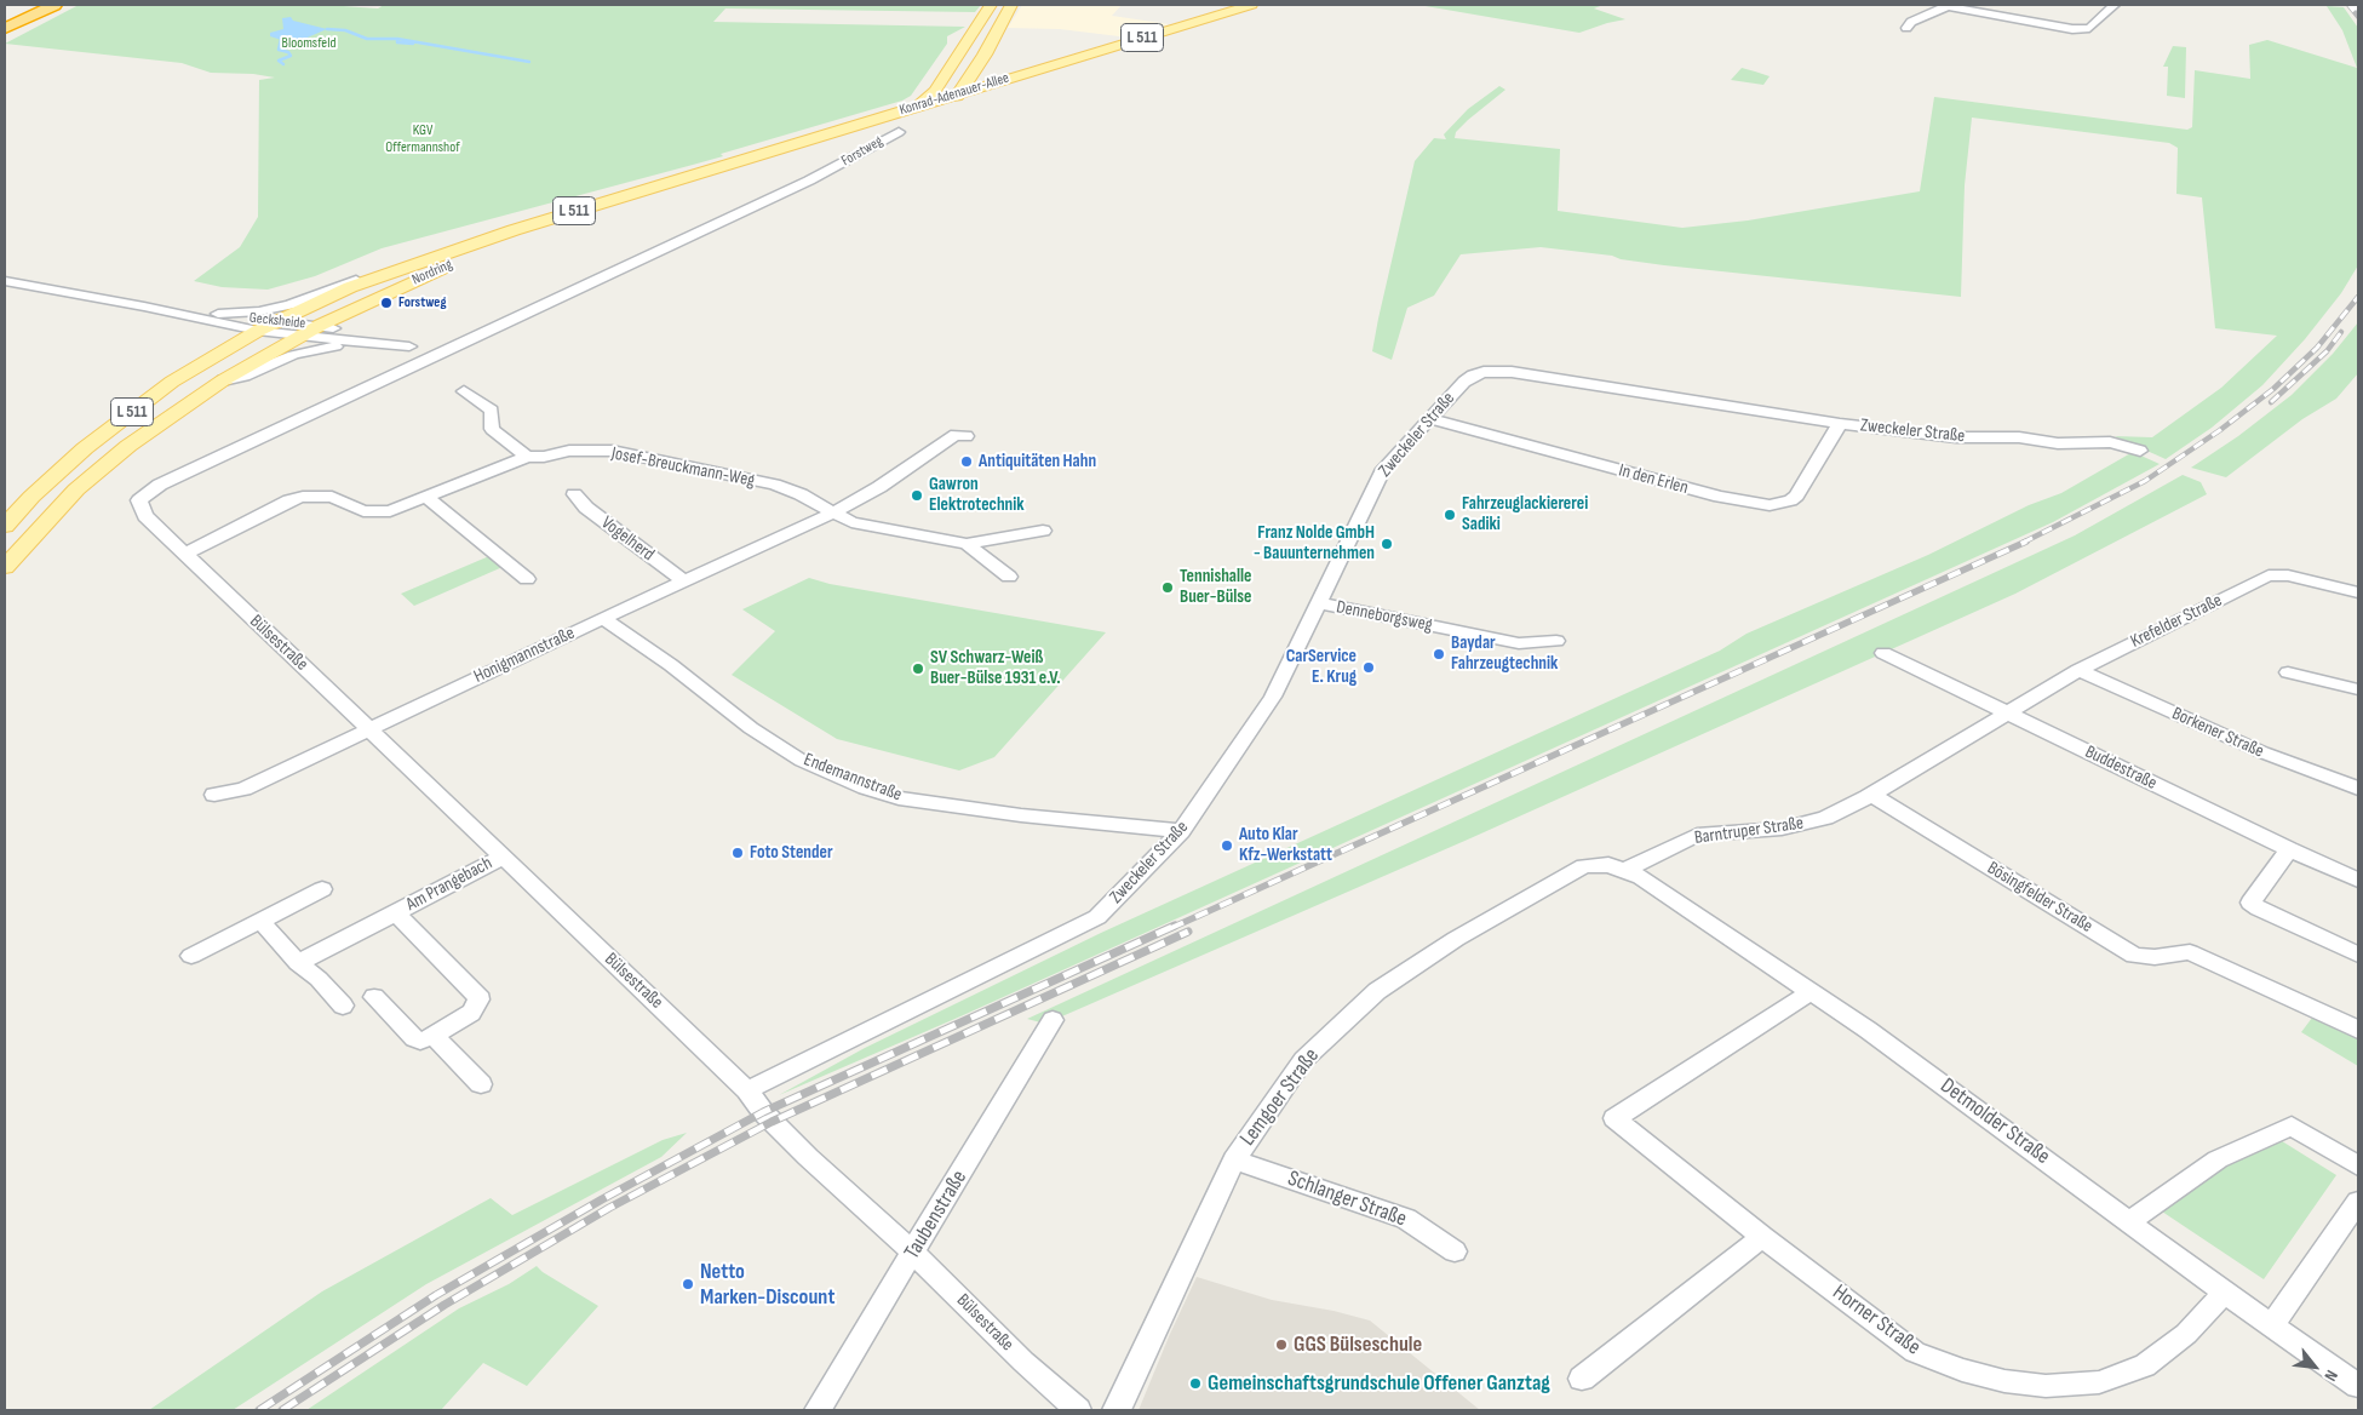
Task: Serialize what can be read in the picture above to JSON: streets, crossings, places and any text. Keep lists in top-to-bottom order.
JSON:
{
  "streets": {
    "main road": ["L 511", "Konrad-Adenauer-Allee", "Nordring"],
    "street": [
      "Forstweg",
      "Gecksheide",
      "Zweckeler Straße",
      "Josef-Breuckmann-Weg",
      "In den Erlen",
      "Vogelherd",
      "Denneborgsweg",
      "Krefelder Straße",
      "Bülsestraße",
      "Honigmannstraße",
      "Borkener Straße",
      "Buddestraße",
      "Endemannstraße",
      "Barntruper Straße",
      "Am Prangebach",
      "Bösingfelder Straße",
      "Lemgoer Straße",
      "Detmolder Straße",
      "Schlanger Straße",
      "Taubenstraße",
      "Horner Straße"
    ]
  },
  "crossings": [
    ["Konrad-Adenauer-Allee", "Forstweg"],
    ["Konrad-Adenauer-Allee", "Nordring"],
    ["Forstweg", "Nordring"],
    ["Forstweg", "Gecksheide"],
    ["Forstweg", "Bülsestraße"],
    ["Nordring", "Gecksheide"],
    ["Zweckeler Straße", "In den Erlen"],
    ["Zweckeler Straße", "Denneborgsweg"],
    ["Zweckeler Straße", "Bülsestraße"],
    ["Zweckeler Straße", "Endemannstraße"],
    ["Josef-Breuckmann-Weg", "Bülsestraße"],
    ["Josef-Breuckmann-Weg", "Honigmannstraße"],
    ["Vogelherd", "Honigmannstraße"],
    ["Krefelder Straße", "Borkener Straße"],
    ["Krefelder Straße", "Buddestraße"],
    ["Bülsestraße", "Honigmannstraße"],
    ["Bülsestraße", "Am Prangebach"],
    ["Bülsestraße", "Taubenstraße"],
    ["Honigmannstraße", "Endemannstraße"],
    ["Barntruper Straße", "Bösingfelder Straße"],
    ["Barntruper Straße", "Lemgoer Straße"],
    ["Barntruper Straße", "Detmolder Straße"],
    ["Lemgoer Straße", "Detmolder Straße"],
    ["Lemgoer Straße", "Schlanger Straße"],
    ["Detmolder Straße", "Horner Straße"]
  ],
  "parks": ["Bloomsfeld", "KGV Offermannshof"],
  "places": [
    "Forstweg",
    "Antiquitäten Hahn",
    "Gawron Elektrotechnik",
    "Fahrzeuglackiererei Sadiki",
    "Franz Nolde GmbH - Bauunternehmen",
    "Tennishalle Buer-Bülse",
    "Baydar Fahrzeugtechnik",
    "CarService E. Krug",
    "SV Schwarz-Weiß Buer-Bülse 1931 e.V.",
    "Auto Klar Kfz-Werkstatt",
    "Foto Stender",
    "Netto Marken-Discount",
    "GGS Bülseschule",
    "Gemeinschaftsgrundschule Offener Ganztag"
  ],
  "north": "bottom right"
}
